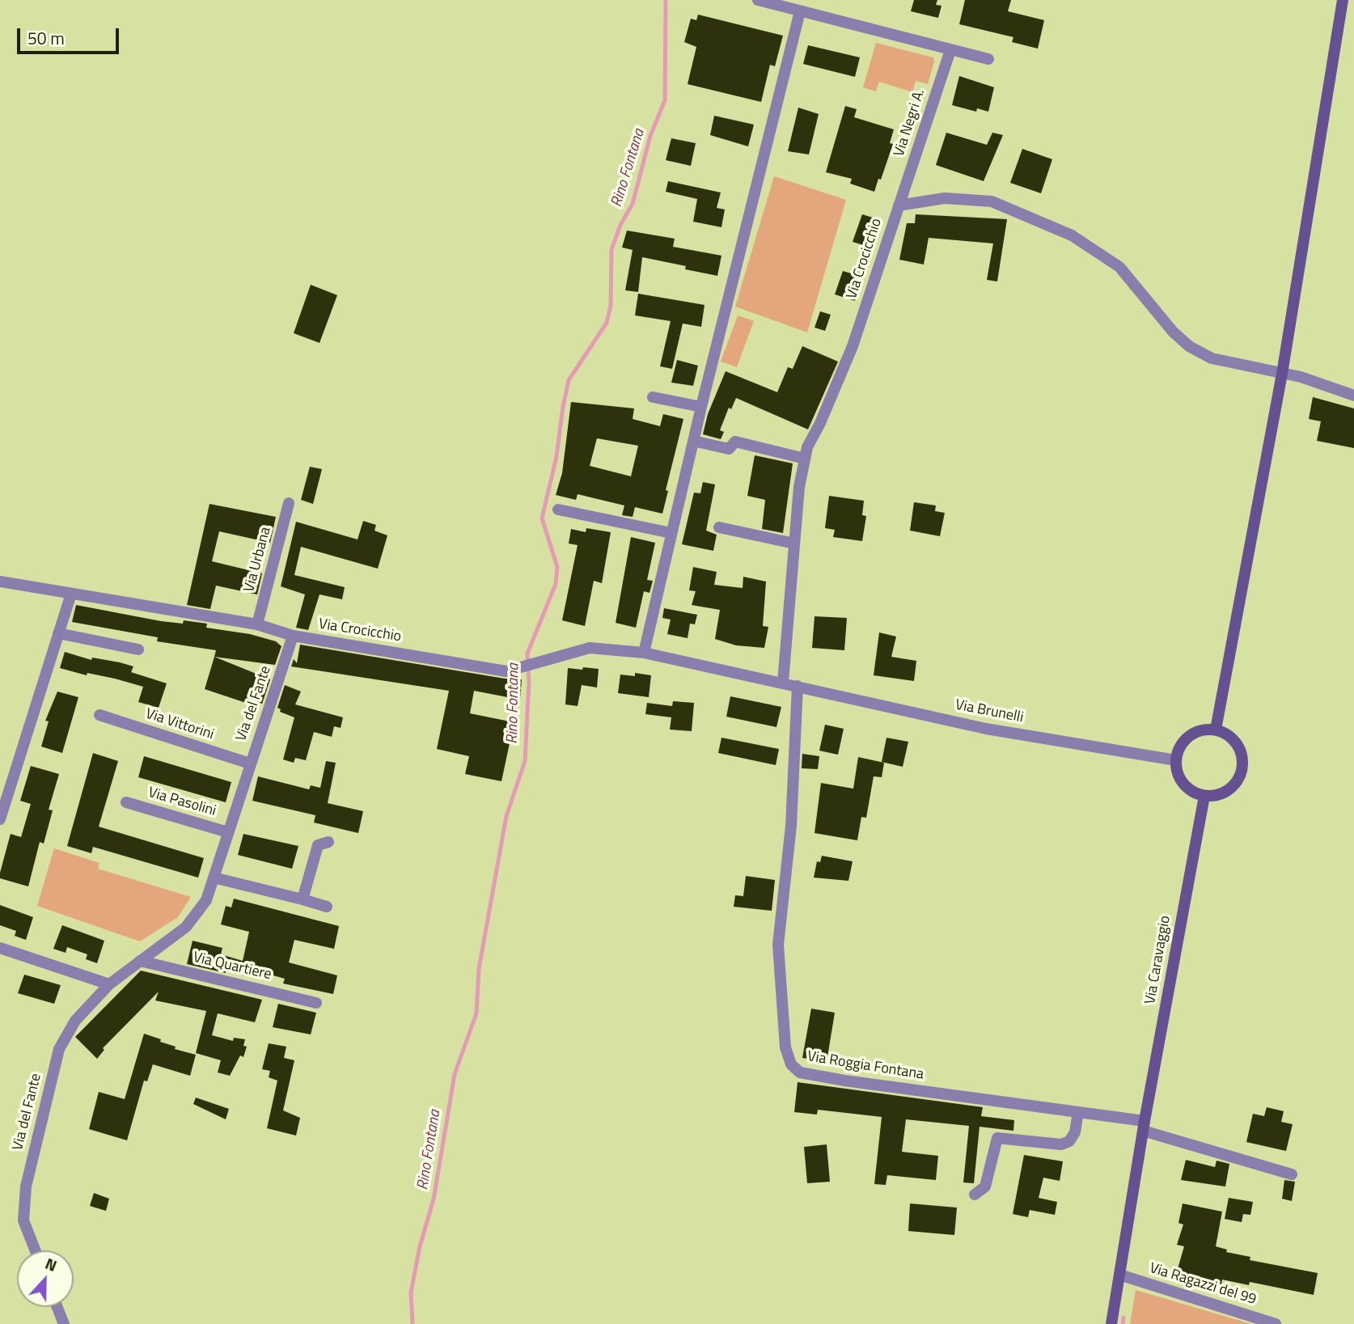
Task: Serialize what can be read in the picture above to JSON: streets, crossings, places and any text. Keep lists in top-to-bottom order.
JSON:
{
  "streets": {
    "street": [
      "Via Negri A.",
      "Via Crocicchio",
      "Via Urbana",
      "Via del Fante",
      "Via Brunelli",
      "Via Vittorini",
      "Via Pasolini",
      "Via Caravaggio",
      "Via Quartiere",
      "Via Roggia Fontana",
      "Via Ragazzi del 99"
    ]
  },
  "crossings": [
    ["Via Negri A.", "Via Crocicchio"],
    ["Via Crocicchio", "Via Urbana"],
    ["Via Crocicchio", "Via del Fante"],
    ["Via Crocicchio", "Via Brunelli"],
    ["Via Crocicchio", "Via Roggia Fontana"],
    ["Via del Fante", "Via Vittorini"],
    ["Via del Fante", "Via Pasolini"],
    ["Via del Fante", "Via Quartiere"],
    ["Via Brunelli", "Via Caravaggio"],
    ["Via Brunelli", "Via Roggia Fontana"],
    ["Via Caravaggio", "Via Roggia Fontana"],
    ["Via Caravaggio", "Via Ragazzi del 99"]
  ],
  "water": ["Rino Fontana"],
  "scale_bar": "50 m",
  "north": "top"
}
